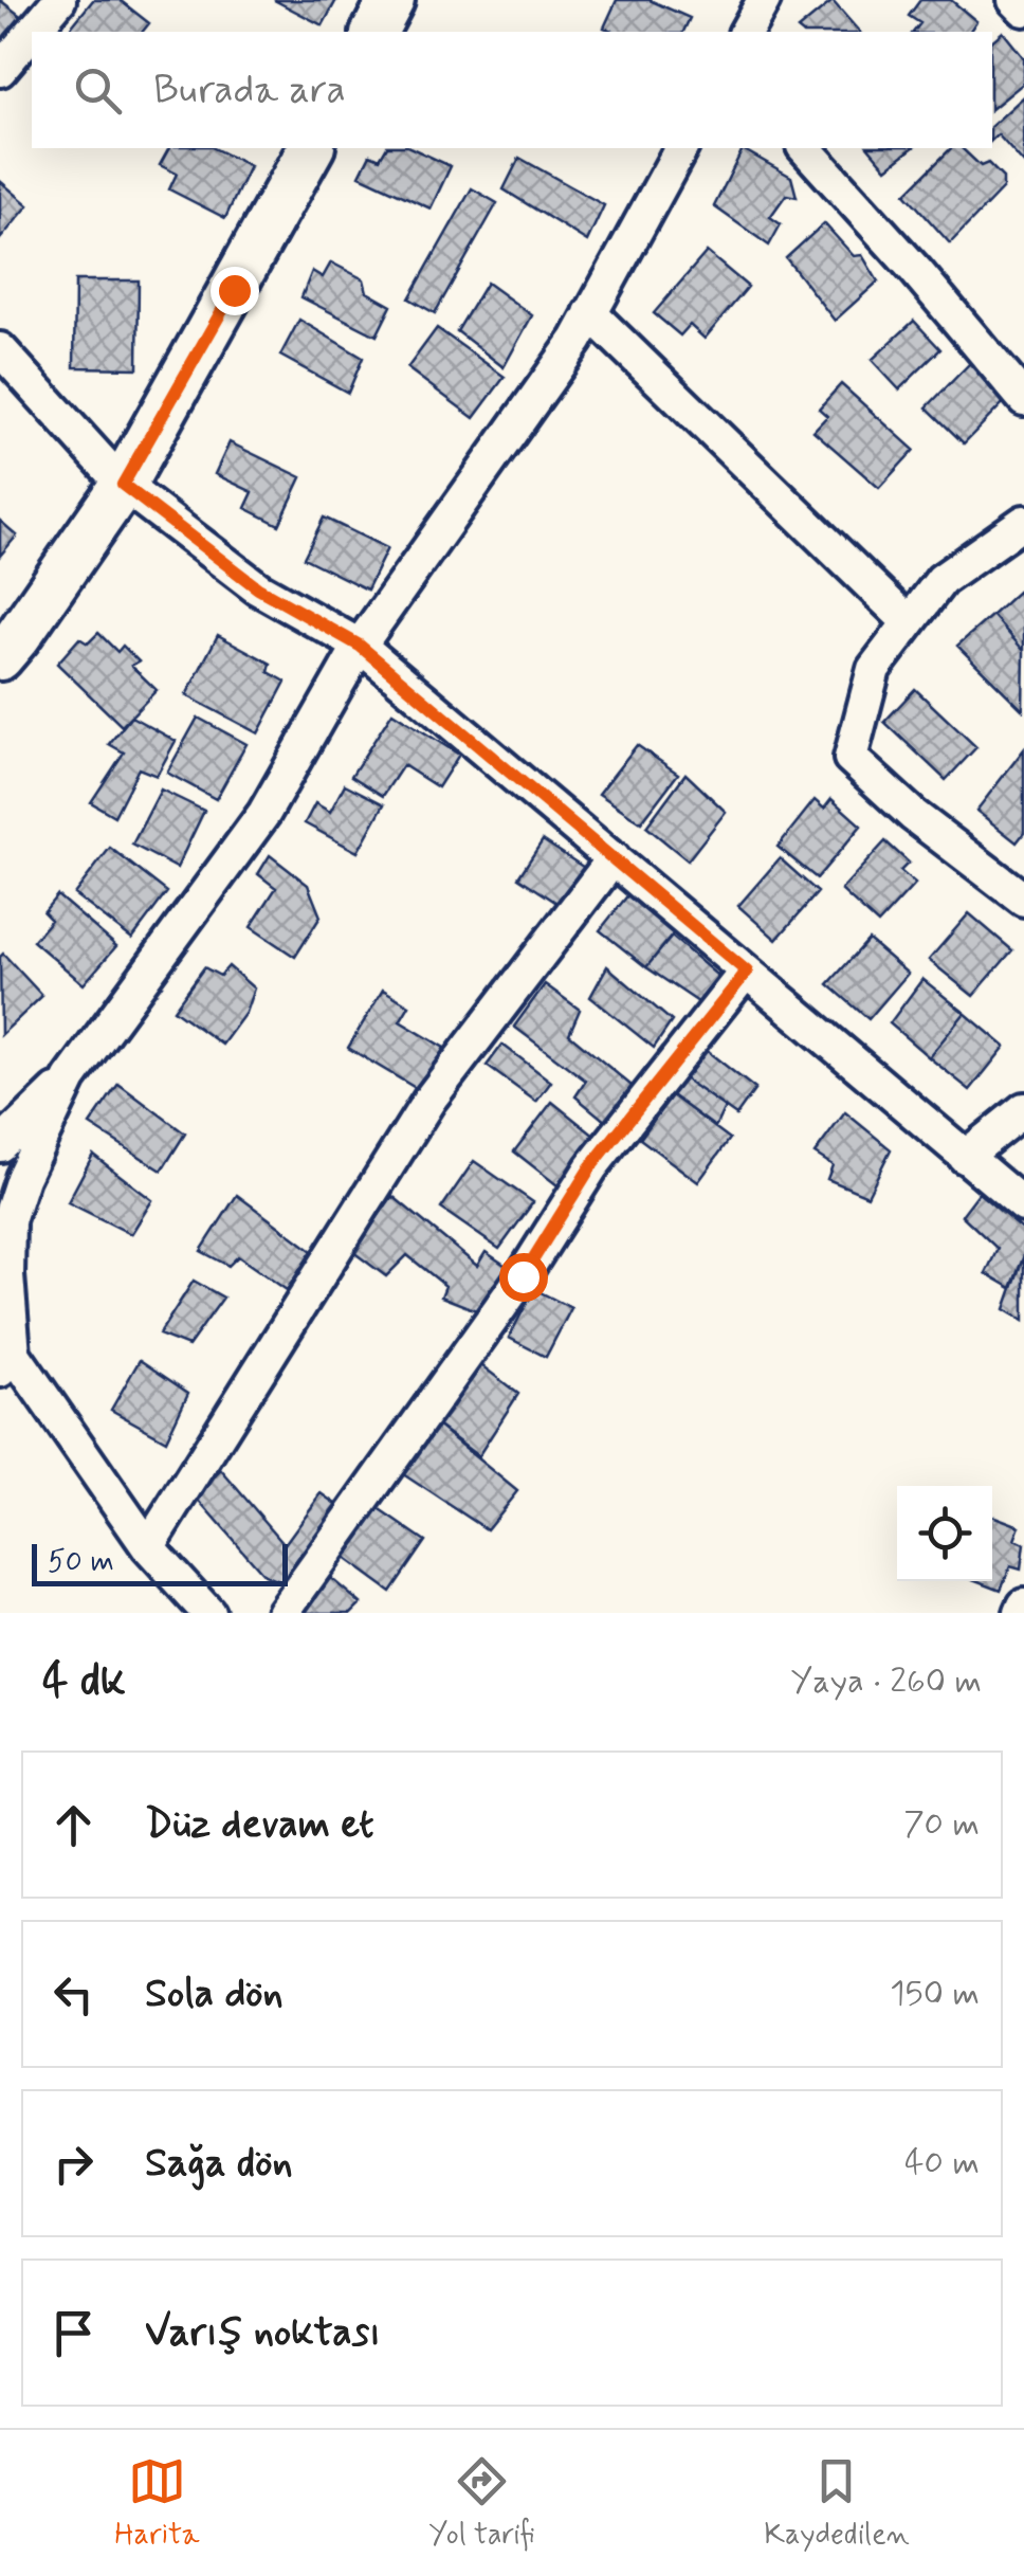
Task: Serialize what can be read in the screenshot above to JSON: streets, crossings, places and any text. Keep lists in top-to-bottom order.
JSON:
{
  "scale_bar": "50 m",
  "page": {
    "search": "Burada ara",
    "scale": "50 m",
    "heading": ["4 dk", "Yaya · 260 m"],
    "list": [
      ["Düz devam et", "70 m"],
      ["Sola dön", "150 m"],
      ["Sağa dön", "40 m"],
      "Varış noktası"
    ],
    "nav": ["Harita", "Yol tarifi", "Kaydedilen"]
  }
}
